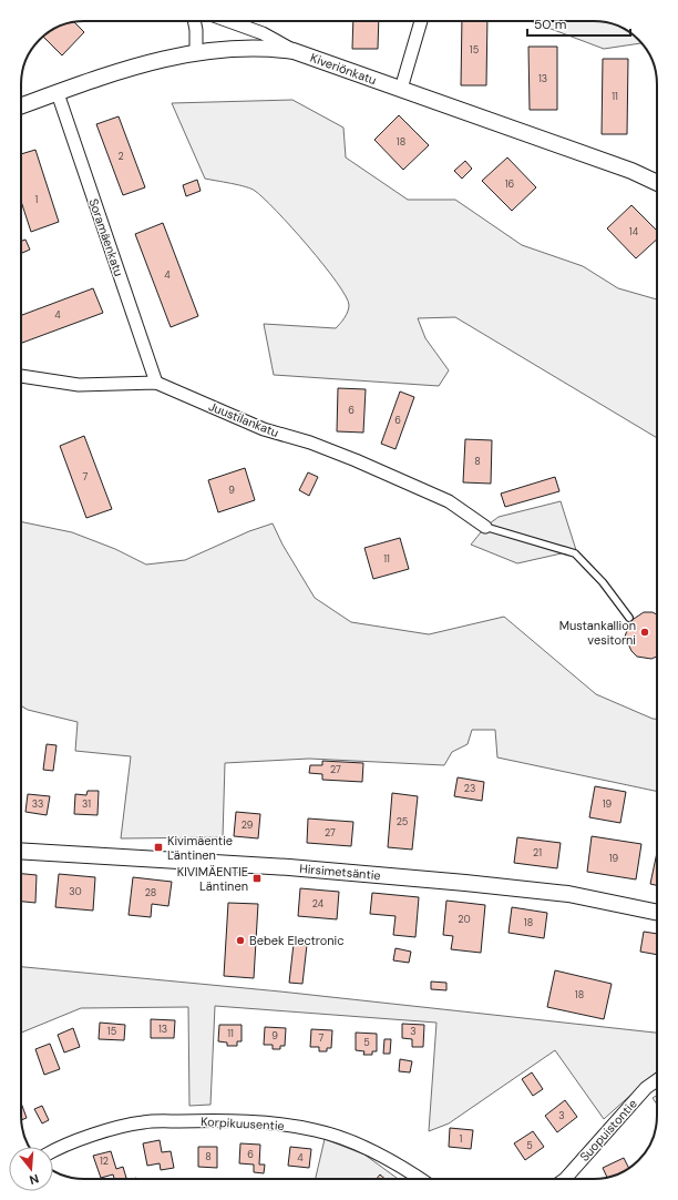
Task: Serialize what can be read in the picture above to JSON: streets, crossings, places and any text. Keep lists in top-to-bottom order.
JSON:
{
  "streets": {
    "street": [
      "Kiveriönkatu",
      "Soramäenkatu",
      "Juustilankatu",
      "Hirsimetsäntie",
      "Korpikuusentie",
      "Suopuistontie"
    ]
  },
  "crossings": [
    ["Kiveriönkatu", "Soramäenkatu"],
    ["Soramäenkatu", "Juustilankatu"]
  ],
  "places": {
    "other": ["Mustankallion vesitorni", "Bebek Electronic"],
    "transit": ["Kivimäentie Läntinen", "KIVIMÄENTIE Läntinen"]
  },
  "house_numbers": [
    "15",
    "13",
    "11",
    "18",
    "2",
    "16",
    "1",
    "14",
    "4",
    "4",
    "6",
    "6",
    "8",
    "7",
    "9",
    "11",
    "27",
    "23",
    "33",
    "31",
    "19",
    "25",
    "29",
    "27",
    "21",
    "19",
    "30",
    "28",
    "24",
    "20",
    "18",
    "18",
    "13",
    "15",
    "3",
    "11",
    "9",
    "7",
    "5",
    "3",
    "1",
    "5",
    "6",
    "8",
    "4",
    "12"
  ],
  "scale_bar": "50 m",
  "north": "bottom"
}
